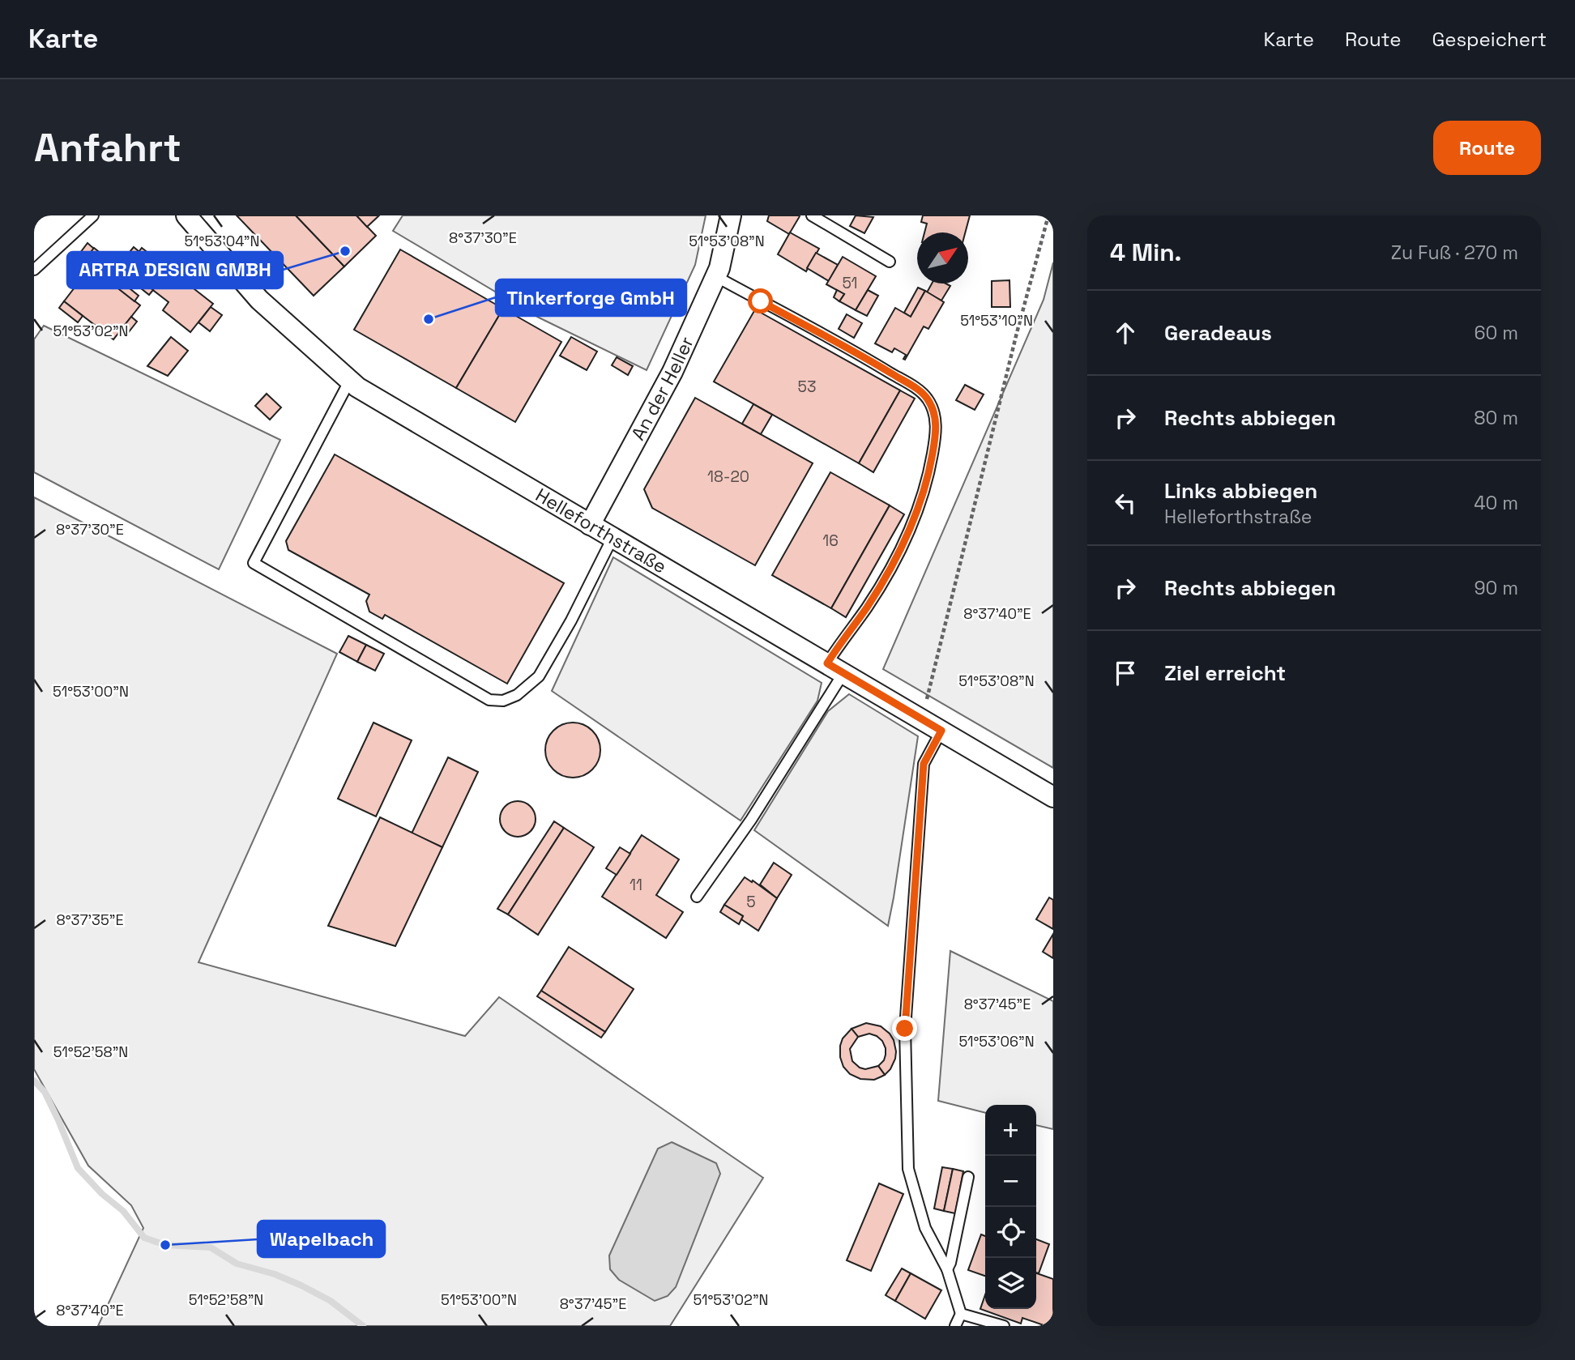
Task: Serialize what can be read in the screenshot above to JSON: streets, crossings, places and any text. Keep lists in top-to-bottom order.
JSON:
{
  "streets": {
    "street": ["An der Heller", "Helleforthstraße"]
  },
  "crossings": [
    ["An der Heller", "Helleforthstraße"]
  ],
  "places": ["ARTRA DESIGN GMBH", "Tinkerforge GmbH", "Wapelbach"],
  "house_numbers": [
    "51",
    "53",
    "18-20",
    "16",
    "11",
    "5"
  ],
  "north": "top right",
  "page": {
    "header": "Karte",
    "nav": ["Karte", "Route", "Gespeichert"],
    "buttons": "Route",
    "title": "Anfahrt",
    "heading": ["4 Min.", "Zu Fuß · 270 m"],
    "list": [
      ["Geradeaus", "60 m"],
      ["Rechts abbiegen", "80 m"],
      ["Links abbiegen", "Helleforthstraße", "40 m"],
      ["Rechts abbiegen", "90 m"],
      "Ziel erreicht"
    ],
    "map_buttons": ["+", "−"]
  },
  "coordinates": [
    "8°37'30\"E",
    "51°53'04\"N",
    "51°53'08\"N",
    "51°53'10\"N",
    "51°53'02\"N",
    "8°37'40\"E",
    "51°53'00\"N",
    "8°37'35\"E",
    "8°37'45\"E",
    "51°53'06\"N",
    "51°52'58\"N"
  ]
}
